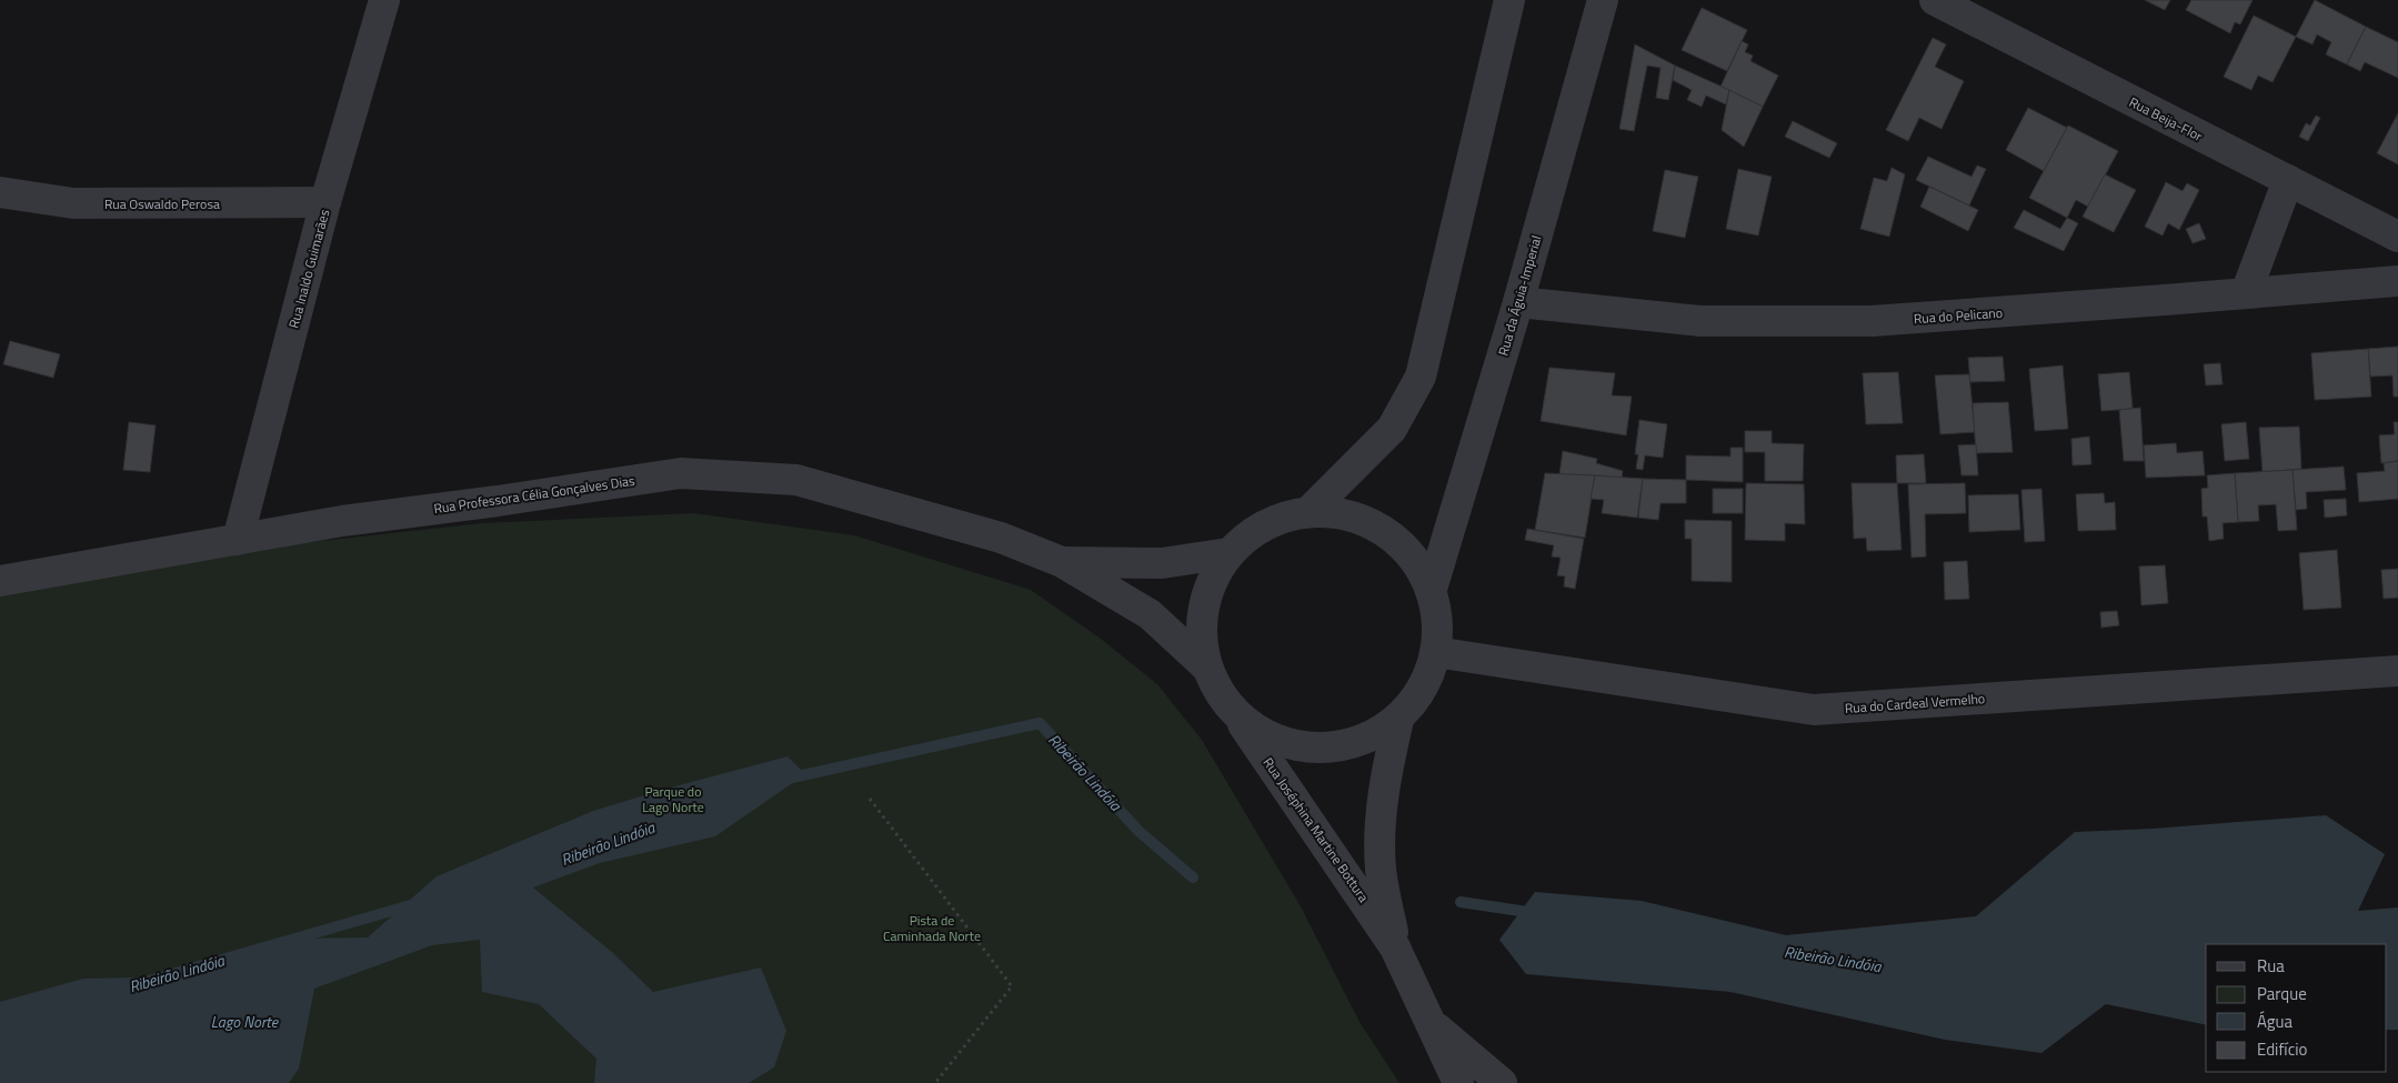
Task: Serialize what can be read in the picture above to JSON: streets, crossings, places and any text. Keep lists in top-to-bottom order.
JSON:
{
  "streets": {
    "street": [
      "Rua Beija-Flor",
      "Rua Oswaldo Perosa",
      "Rua Inaldo Guimarães",
      "Rua da Águia-Imperial",
      "Rua do Pelicano",
      "Rua Professora Célia Gonçalves Dias",
      "Rua do Cardeal Vermelho",
      "Rua Joséphina Martine Bottura"
    ]
  },
  "crossings": [
    ["Rua Oswaldo Perosa", "Rua Inaldo Guimarães"],
    ["Rua Inaldo Guimarães", "Rua Professora Célia Gonçalves Dias"],
    ["Rua da Águia-Imperial", "Rua do Pelicano"]
  ],
  "water": ["Ribeirão Lindóia", "Lago Norte"],
  "parks": ["Parque do Lago Norte", "Pista de Caminhada Norte"],
  "legend": [
    "Rua",
    "Parque",
    "Água",
    "Edifício"
  ]
}
